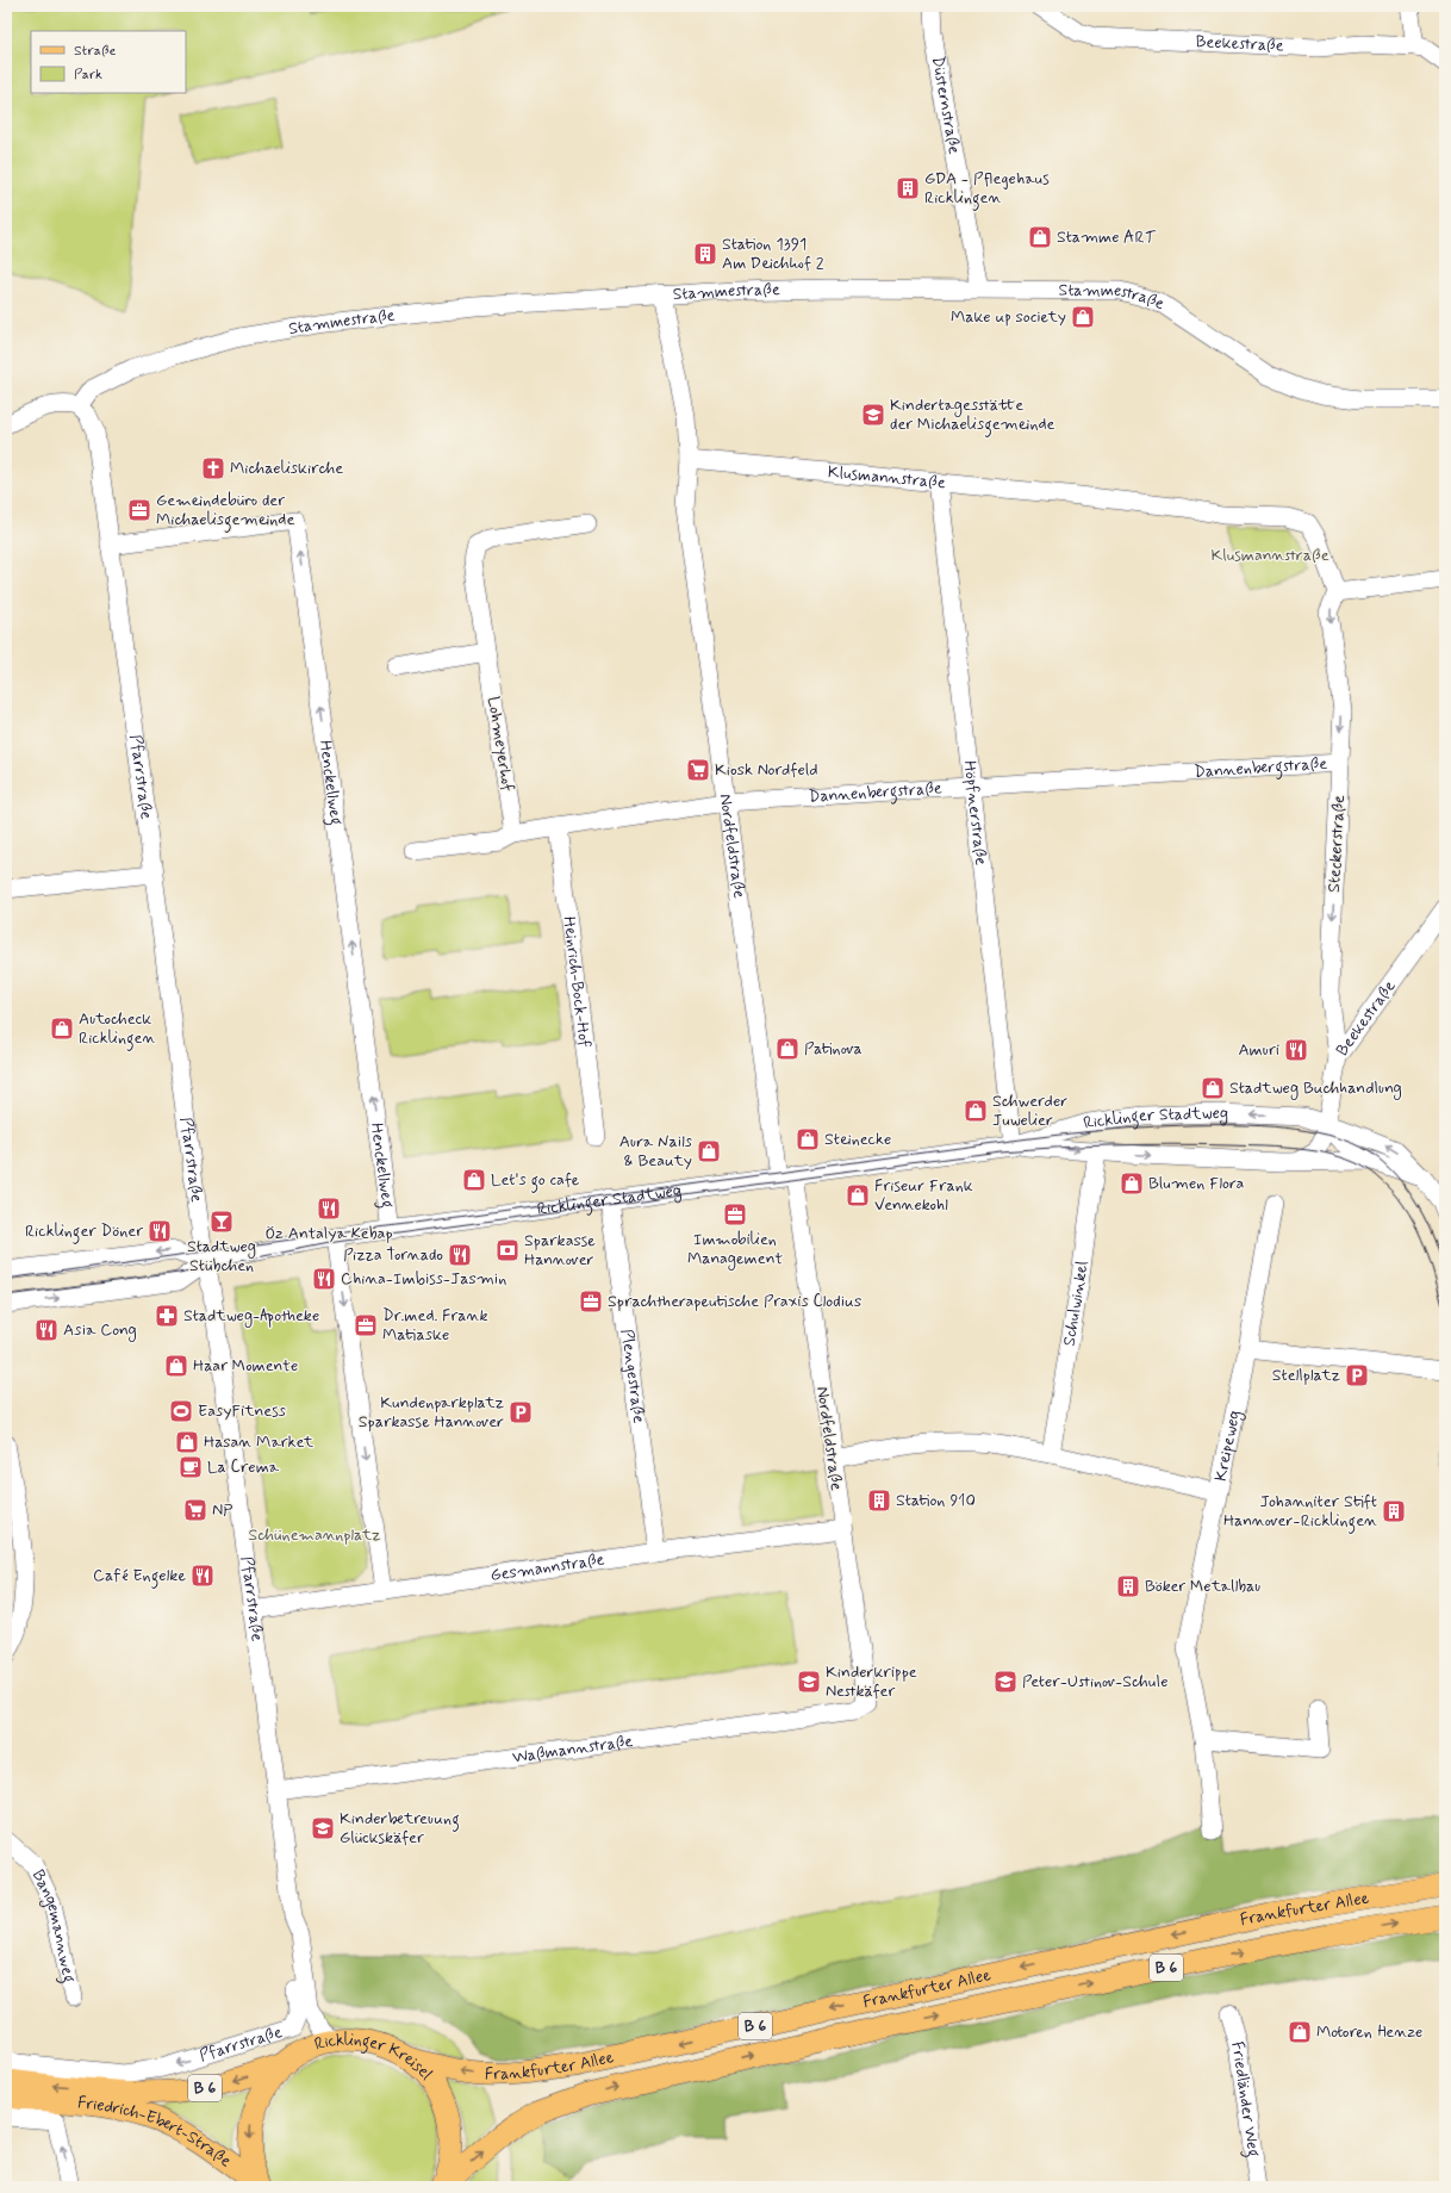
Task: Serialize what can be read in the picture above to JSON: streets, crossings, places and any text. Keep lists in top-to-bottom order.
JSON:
{
  "streets": {
    "main road": [
      "Frankfurter Allee",
      "B 6",
      "Ricklinger Kreisel",
      "Friedrich-Ebert-Straße"
    ],
    "street": [
      "Beekestraße",
      "Düsternstraße",
      "Stammestraße",
      "Klusmannstraße",
      "Lohmeyerhof",
      "Dannenbergstraße",
      "Pfarrstraße",
      "Henckellweg",
      "Höpfnerstraße",
      "Steckerstraße",
      "Nordfeldstraße",
      "Heinrich-Bock-Hof",
      "Ricklinger Stadtweg",
      "Schulwinkel",
      "Plengestraße",
      "Kreipeweg",
      "Gesmannstraße",
      "Waßmannstraße",
      "Bangemannweg",
      "Friedländer Weg"
    ]
  },
  "crossings": [
    ["Beekestraße", "Steckerstraße"],
    ["Beekestraße", "Ricklinger Stadtweg"],
    ["Düsternstraße", "Stammestraße"],
    ["Stammestraße", "Pfarrstraße"],
    ["Klusmannstraße", "Höpfnerstraße"],
    ["Klusmannstraße", "Steckerstraße"],
    ["Klusmannstraße", "Nordfeldstraße"],
    ["Lohmeyerhof", "Dannenbergstraße"],
    ["Dannenbergstraße", "Höpfnerstraße"],
    ["Dannenbergstraße", "Steckerstraße"],
    ["Dannenbergstraße", "Nordfeldstraße"],
    ["Dannenbergstraße", "Heinrich-Bock-Hof"],
    ["Pfarrstraße", "Henckellweg"],
    ["Pfarrstraße", "Ricklinger Stadtweg"],
    ["Pfarrstraße", "Gesmannstraße"],
    ["Pfarrstraße", "Waßmannstraße"],
    ["Pfarrstraße", "Ricklinger Kreisel"],
    ["Pfarrstraße", "Friedrich-Ebert-Straße"],
    ["Henckellweg", "Ricklinger Stadtweg"],
    ["Höpfnerstraße", "Ricklinger Stadtweg"],
    ["Nordfeldstraße", "Ricklinger Stadtweg"],
    ["Nordfeldstraße", "Gesmannstraße"],
    ["Nordfeldstraße", "Waßmannstraße"],
    ["Ricklinger Stadtweg", "Schulwinkel"],
    ["Ricklinger Stadtweg", "Plengestraße"],
    ["Plengestraße", "Gesmannstraße"],
    ["Frankfurter Allee", "Ricklinger Kreisel"],
    ["Ricklinger Kreisel", "Friedrich-Ebert-Straße"]
  ],
  "one_way": ["Henckellweg", "Steckerstraße"],
  "parks": ["Klusmannstraße", "Schünemannplatz"],
  "places": {
    "building": [
      "GDA - Pflegehaus Ricklingen",
      "Station 1391 Am Deichhof 2",
      "Station 910",
      "Johanniter Stift Hannover-Ricklingen",
      "Böker Metallbau"
    ],
    "shop": [
      "Stamme ART",
      "Make up society",
      "Autocheck Ricklingen",
      "Patinova",
      "Stadtweg Buchhandlung",
      "Schwerder Juwelier",
      "Steinecke",
      "Aura Nails & Beauty",
      "Let's go cafe",
      "Blumen Flora",
      "Friseur Frank Vennekohl",
      "Haar Momente",
      "Hasan Market",
      "Motoren Henze"
    ],
    "school or university": [
      "Kindertagesstätte der Michaelisgemeinde",
      "Kinderkrippe Nestkäfer",
      "Peter-Ustinov-Schule",
      "Kinderbetreuung Glückskäfer"
    ],
    "church": ["Michaeliskirche"],
    "office": [
      "Gemeindebüro der Michaelisgemeinde",
      "Immobilien Management",
      "Sprachtherapeutische Praxis Clodius",
      "Dr.med. Frank Matiaske"
    ],
    "supermarket": ["Kiosk Nordfeld", "NP"],
    "restaurant": [
      "Amuri",
      "Öz Antalya Kebap",
      "Ricklinger Döner",
      "Pizza Tornado",
      "China-Imbiss-Jasmin",
      "Asia Cong",
      "Café Engelke"
    ],
    "bar": ["Stadtweg Stübchen"],
    "bank": ["Sparkasse Hannover"],
    "pharmacy": ["Stadtweg-Apotheke"],
    "parking": ["Stellplatz", "Kundenparkplatz Sparkasse Hannover"],
    "sports": ["EasyFitness"],
    "cafe": ["La Crema"]
  },
  "legend": ["Straße", "Park"]
}
